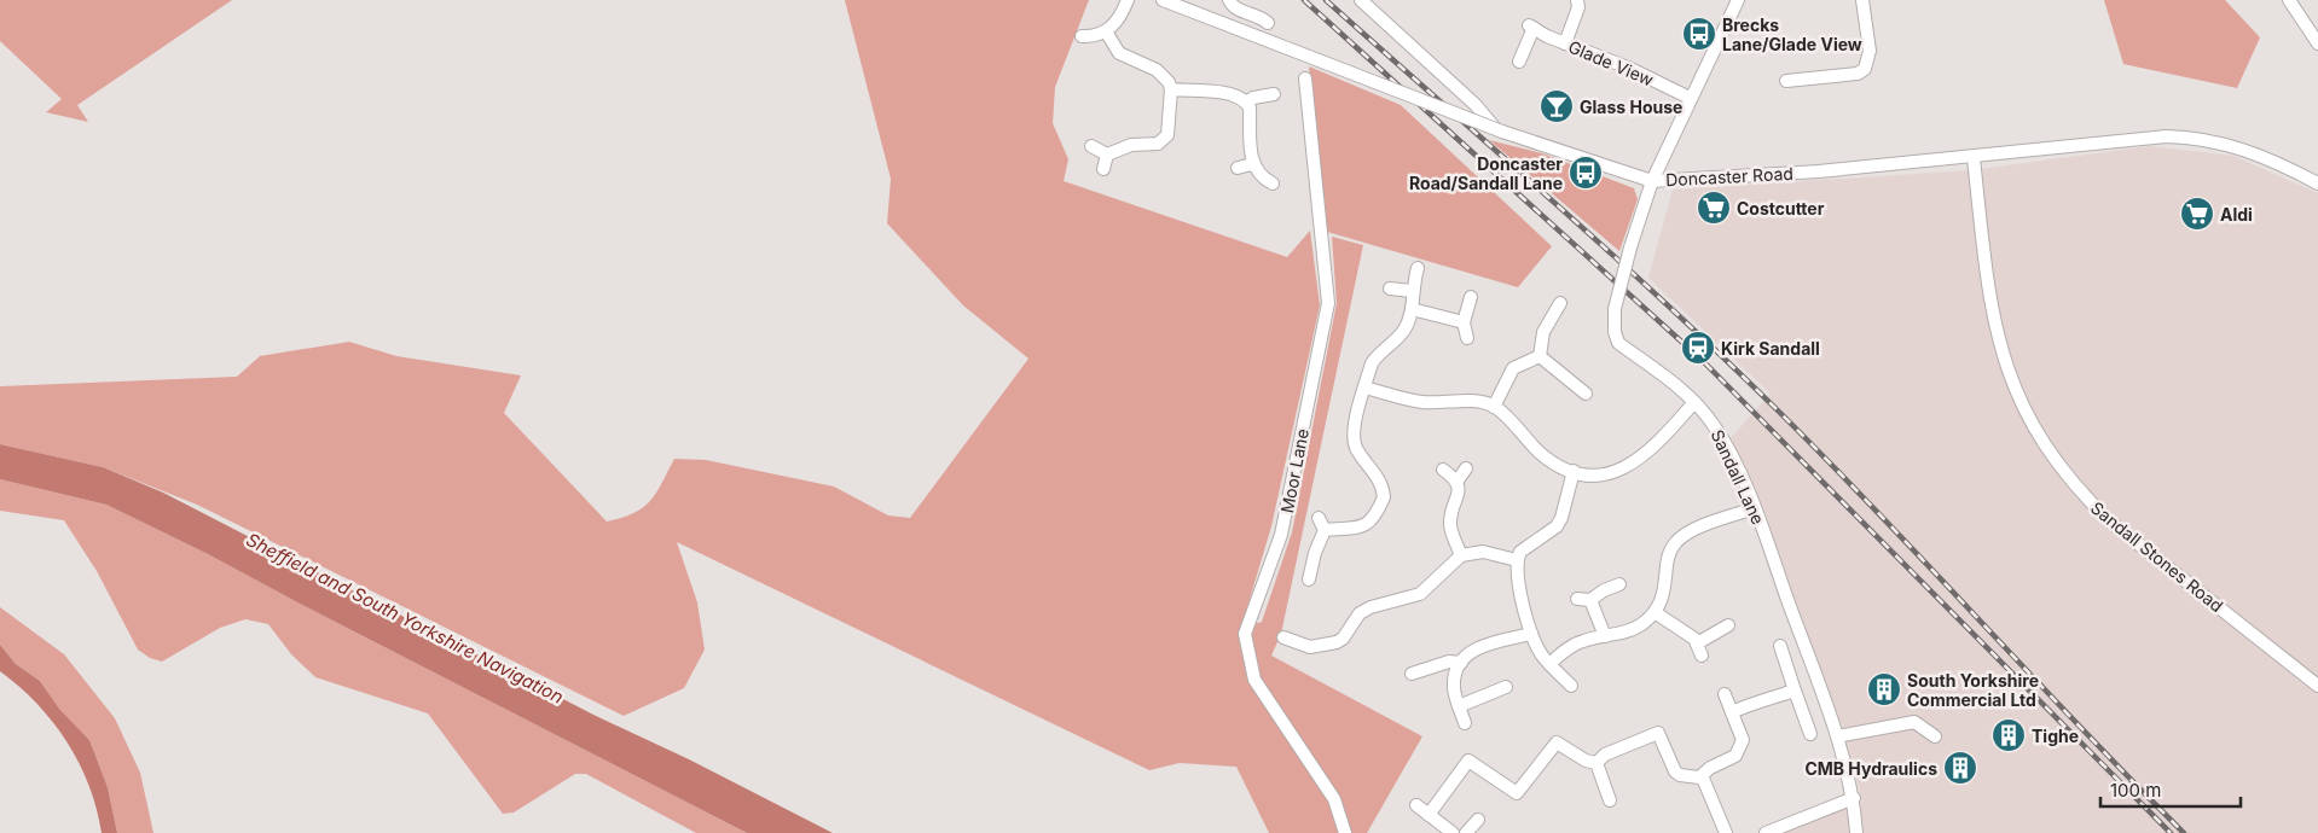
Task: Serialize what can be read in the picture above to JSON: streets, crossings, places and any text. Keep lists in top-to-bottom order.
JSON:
{
  "streets": {
    "street": [
      "Glade View",
      "Doncaster Road",
      "Moor Lane",
      "Sandall Lane",
      "Sandall Stones Road"
    ]
  },
  "crossings": [
    ["Glade View", "Sandall Lane"],
    ["Doncaster Road", "Sandall Lane"],
    ["Doncaster Road", "Sandall Stones Road"]
  ],
  "water": ["Sheffield and South Yorkshire Navigation"],
  "places": {
    "bus stop": ["Brecks Lane/Glade View", "Doncaster Road/Sandall Lane"],
    "bar": ["Glass House"],
    "supermarket": ["Costcutter", "Aldi"],
    "station": ["Kirk Sandall"],
    "building": ["South Yorkshire Commercial Ltd", "Tighe", "CMB Hydraulics"]
  },
  "scale_bar": "100 m"
}
